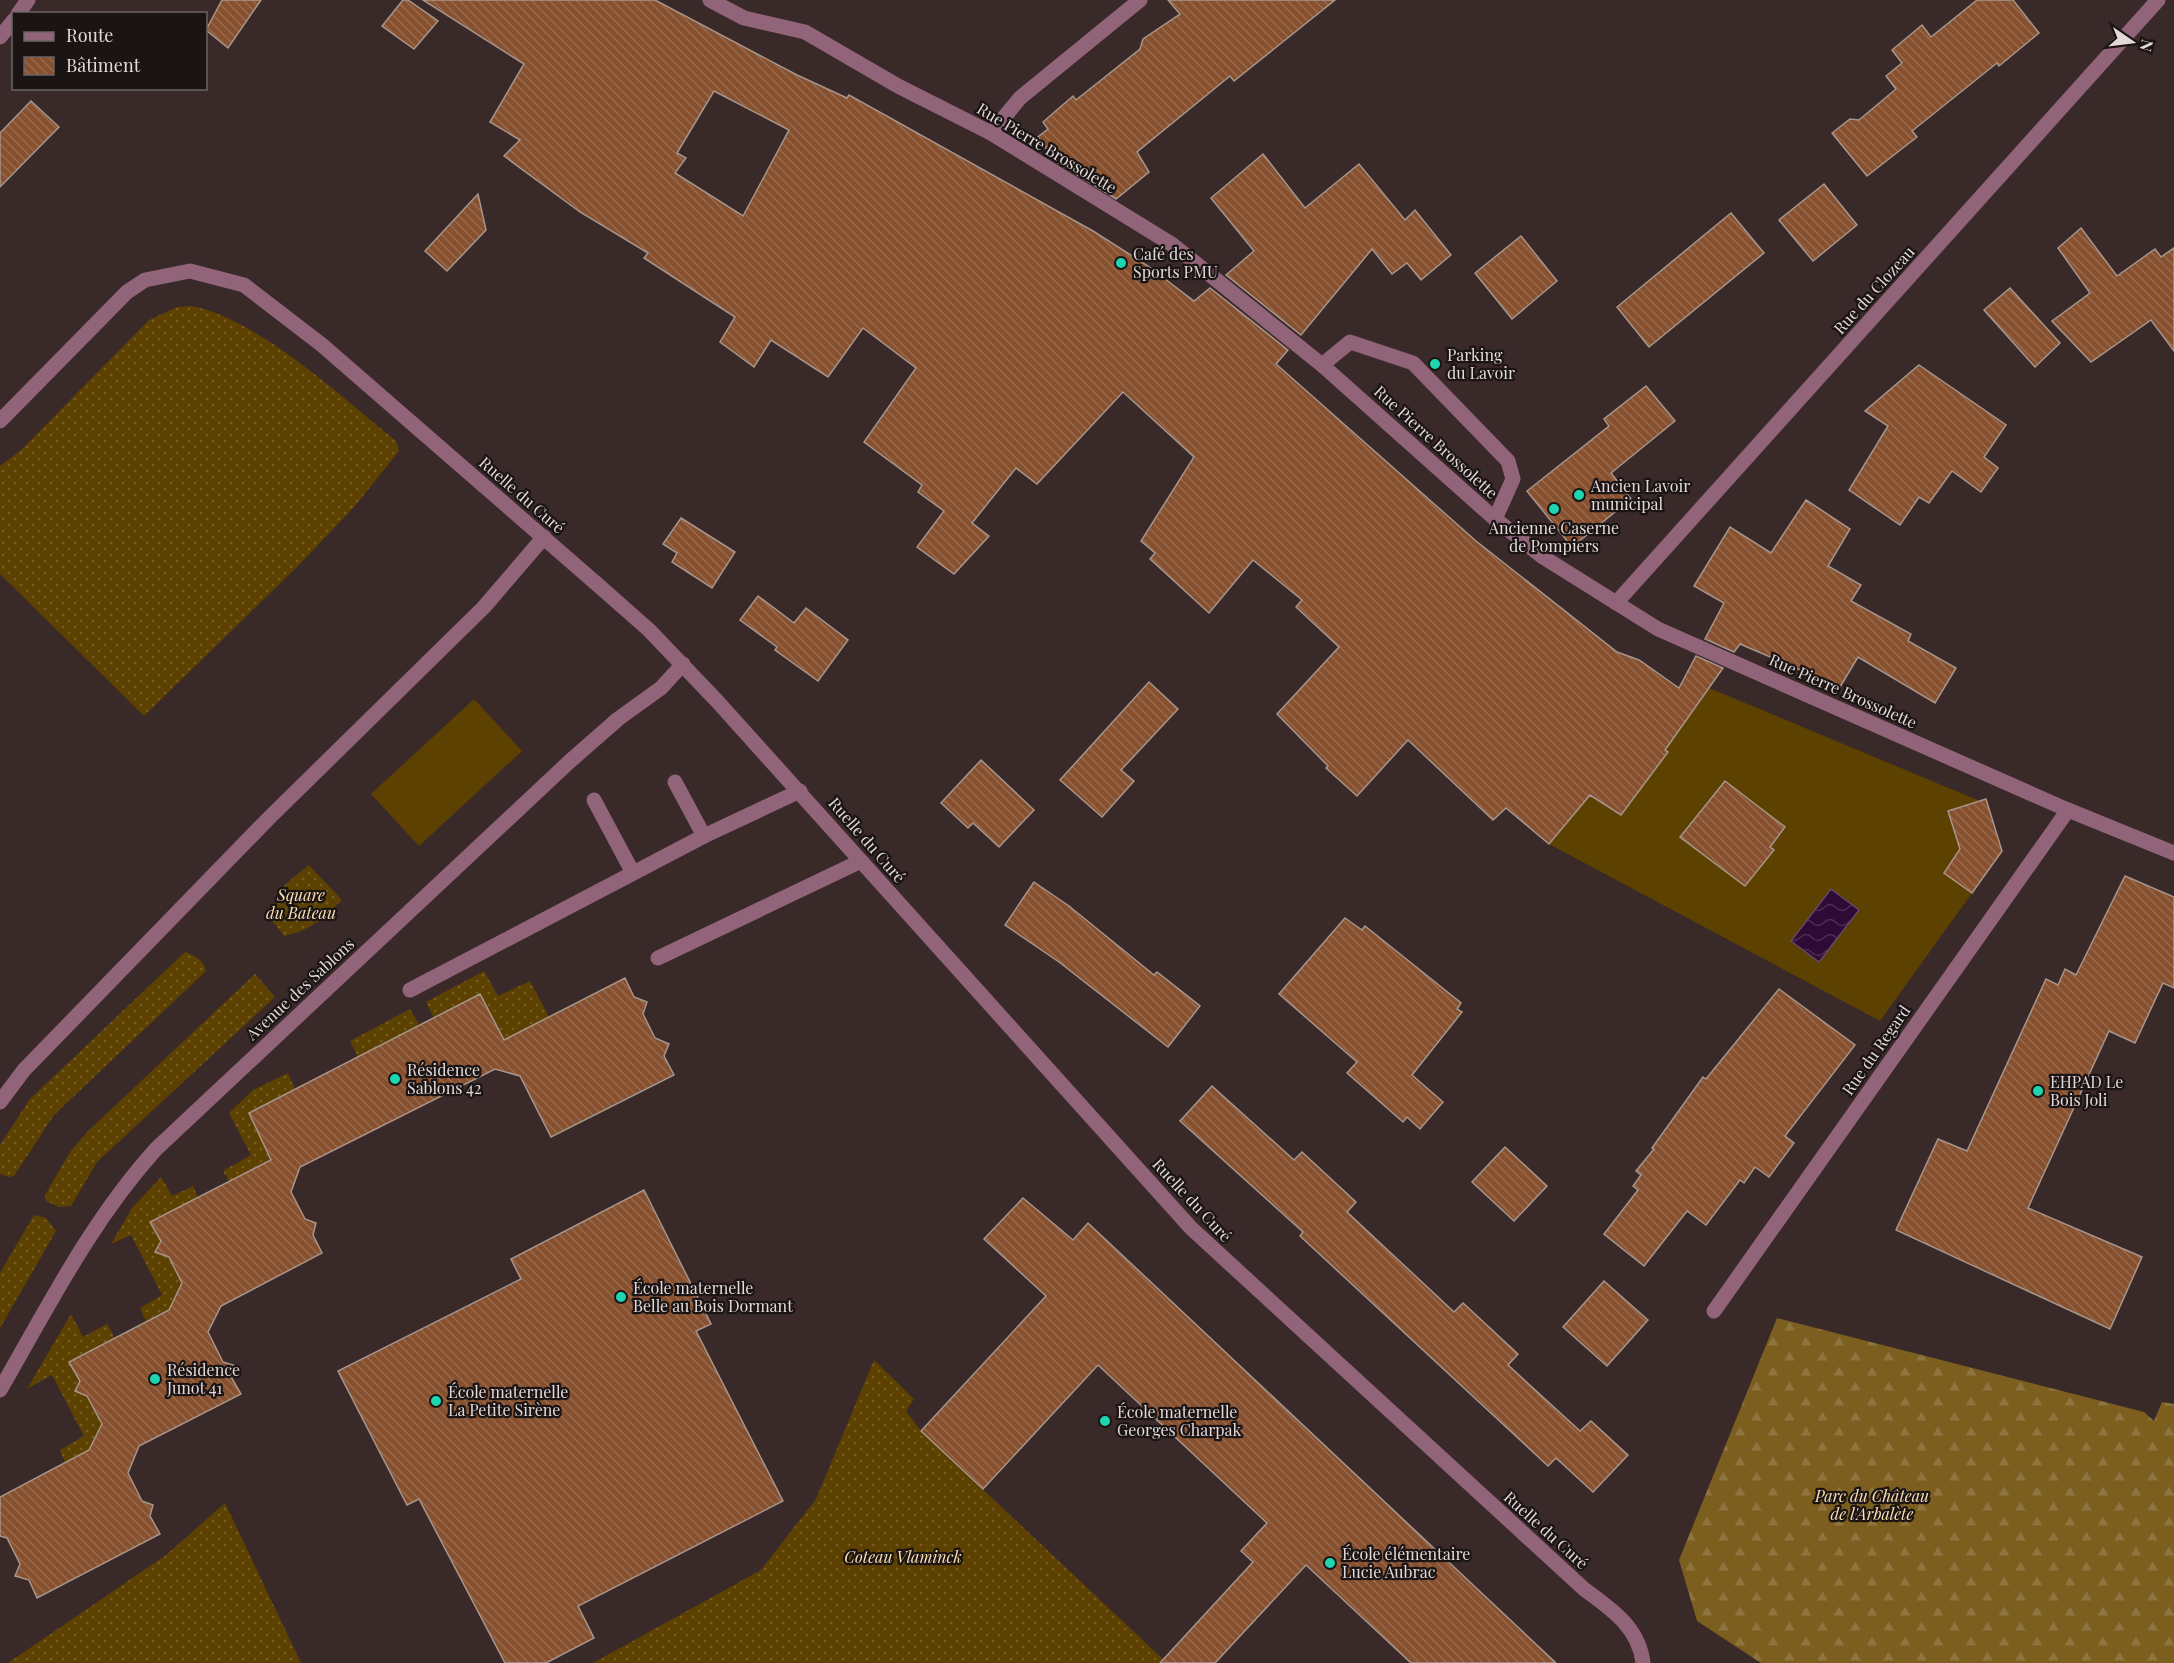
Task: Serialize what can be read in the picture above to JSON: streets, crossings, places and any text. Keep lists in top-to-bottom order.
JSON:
{
  "streets": {
    "street": [
      "Rue Pierre Brossolette",
      "Rue du Clozeau",
      "Ruelle du Curé",
      "Avenue des Sablons",
      "Rue du Regard"
    ]
  },
  "crossings": [
    ["Rue Pierre Brossolette", "Rue du Clozeau"],
    ["Rue Pierre Brossolette", "Rue du Regard"],
    ["Ruelle du Curé", "Avenue des Sablons"]
  ],
  "parks": ["Square du Bateau", "Parc du Château de l'Arbalète", "Coteau Vlaminck"],
  "places": [
    "Café des Sports PMU",
    "Parking du Lavoir",
    "Ancien Lavoir municipal",
    "Ancienne Caserne de Pompiers",
    "Résidence Sablons 42",
    "EHPAD Le Bois Joli",
    "École maternelle Belle au Bois Dormant",
    "Résidence Junot 41",
    "École maternelle La Petite Sirène",
    "École maternelle Georges Charpak",
    "École élémentaire Lucie Aubrac"
  ],
  "legend": ["Route", "Bâtiment"],
  "north": "right"
}
